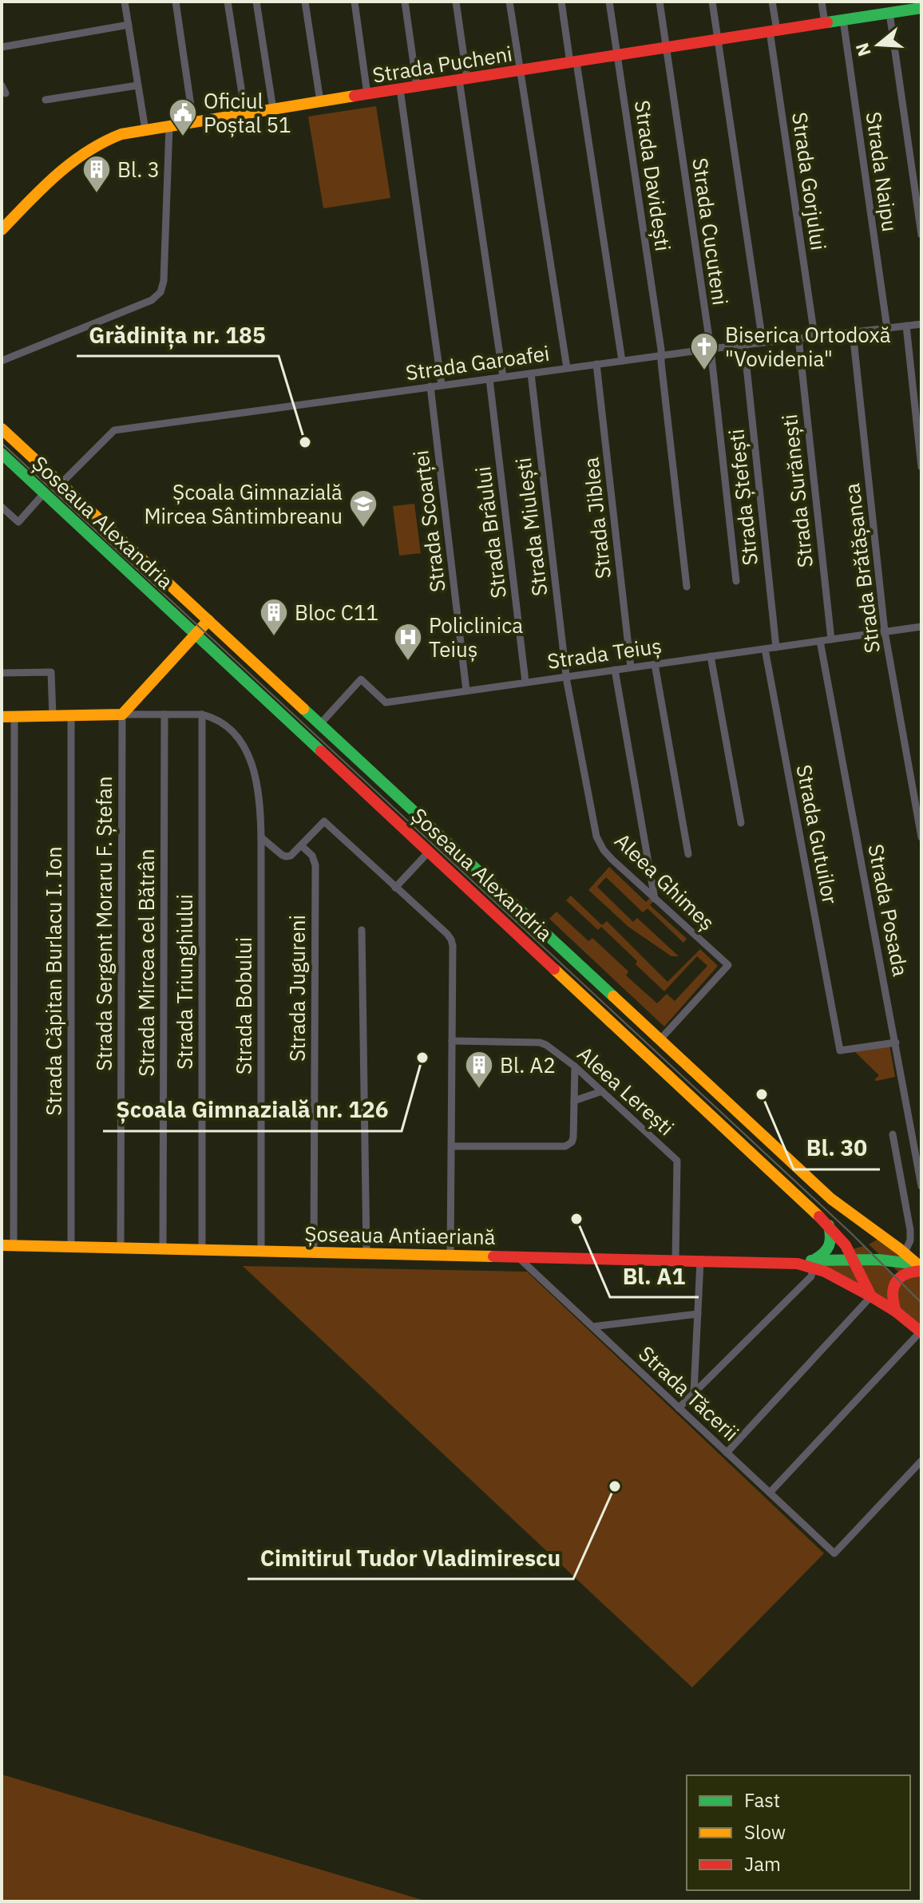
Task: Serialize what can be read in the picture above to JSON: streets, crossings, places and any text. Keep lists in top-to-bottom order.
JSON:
{
  "streets": {
    "main road": ["Strada Pucheni", "Șoseaua Alexandria", "Șoseaua Antiaeriană"],
    "street": [
      "Strada Naipu",
      "Strada Davidești",
      "Strada Gorjului",
      "Strada Cucuteni",
      "Strada Garoafei",
      "Strada Surănești",
      "Strada Ștefești",
      "Strada Jiblea",
      "Strada Scoarței",
      "Strada Miulești",
      "Strada Brâului",
      "Strada Brătășanca",
      "Strada Teiuș",
      "Strada Gutuilor",
      "Aleea Ghimeș",
      "Strada Posada",
      "Strada Sergent Moraru F. Ștefan",
      "Strada Mircea cel Bătrân",
      "Strada Căpitan Burlacu I. Ion",
      "Strada Triunghiului",
      "Strada Jugureni",
      "Strada Bobului",
      "Aleea Lerești",
      "Strada Tăcerii"
    ]
  },
  "crossings": [
    ["Strada Pucheni", "Strada Naipu"],
    ["Strada Pucheni", "Strada Davidești"],
    ["Strada Pucheni", "Strada Gorjului"],
    ["Strada Pucheni", "Strada Cucuteni"],
    ["Strada Naipu", "Strada Garoafei"],
    ["Strada Davidești", "Strada Garoafei"],
    ["Strada Gorjului", "Strada Garoafei"],
    ["Strada Cucuteni", "Strada Garoafei"],
    ["Strada Garoafei", "Strada Surănești"],
    ["Strada Garoafei", "Strada Ștefești"],
    ["Strada Garoafei", "Strada Jiblea"],
    ["Strada Garoafei", "Strada Scoarței"],
    ["Strada Garoafei", "Șoseaua Alexandria"],
    ["Strada Garoafei", "Strada Miulești"],
    ["Strada Garoafei", "Strada Brâului"],
    ["Strada Garoafei", "Strada Brătășanca"],
    ["Strada Surănești", "Strada Teiuș"],
    ["Strada Ștefești", "Strada Teiuș"],
    ["Strada Jiblea", "Strada Teiuș"],
    ["Strada Scoarței", "Strada Teiuș"],
    ["Șoseaua Alexandria", "Strada Teiuș"],
    ["Șoseaua Alexandria", "Aleea Ghimeș"],
    ["Șoseaua Alexandria", "Șoseaua Antiaeriană"],
    ["Strada Miulești", "Strada Teiuș"],
    ["Strada Miulești", "Aleea Ghimeș"],
    ["Strada Brâului", "Strada Teiuș"],
    ["Strada Brătășanca", "Strada Teiuș"],
    ["Strada Teiuș", "Strada Gutuilor"],
    ["Strada Teiuș", "Aleea Ghimeș"],
    ["Strada Teiuș", "Strada Posada"],
    ["Strada Gutuilor", "Strada Posada"],
    ["Strada Sergent Moraru F. Ștefan", "Șoseaua Antiaeriană"],
    ["Strada Mircea cel Bătrân", "Șoseaua Antiaeriană"],
    ["Strada Căpitan Burlacu I. Ion", "Șoseaua Antiaeriană"],
    ["Strada Triunghiului", "Strada Bobului"],
    ["Strada Triunghiului", "Șoseaua Antiaeriană"],
    ["Strada Jugureni", "Șoseaua Antiaeriană"],
    ["Strada Bobului", "Șoseaua Antiaeriană"],
    ["Aleea Lerești", "Șoseaua Antiaeriană"],
    ["Șoseaua Antiaeriană", "Strada Tăcerii"]
  ],
  "places": {
    "public building": ["Oficiul Poștal 51"],
    "building": ["Bl. 3", "Bloc C11", "Bl. A2"],
    "church": ["Biserica Ortodoxă \"Vovidenia\""],
    "other": [
      "Grădinița nr. 185",
      "Școala Gimnazială nr. 126",
      "Bl. 30",
      "Bl. A1",
      "Cimitirul Tudor Vladimirescu"
    ],
    "school or university": ["Școala Gimnazială Mircea Sântimbreanu"],
    "hospital": ["Policlinica Teiuș"]
  },
  "legend": ["Fast", "Slow", "Jam"],
  "north": "left"
}
